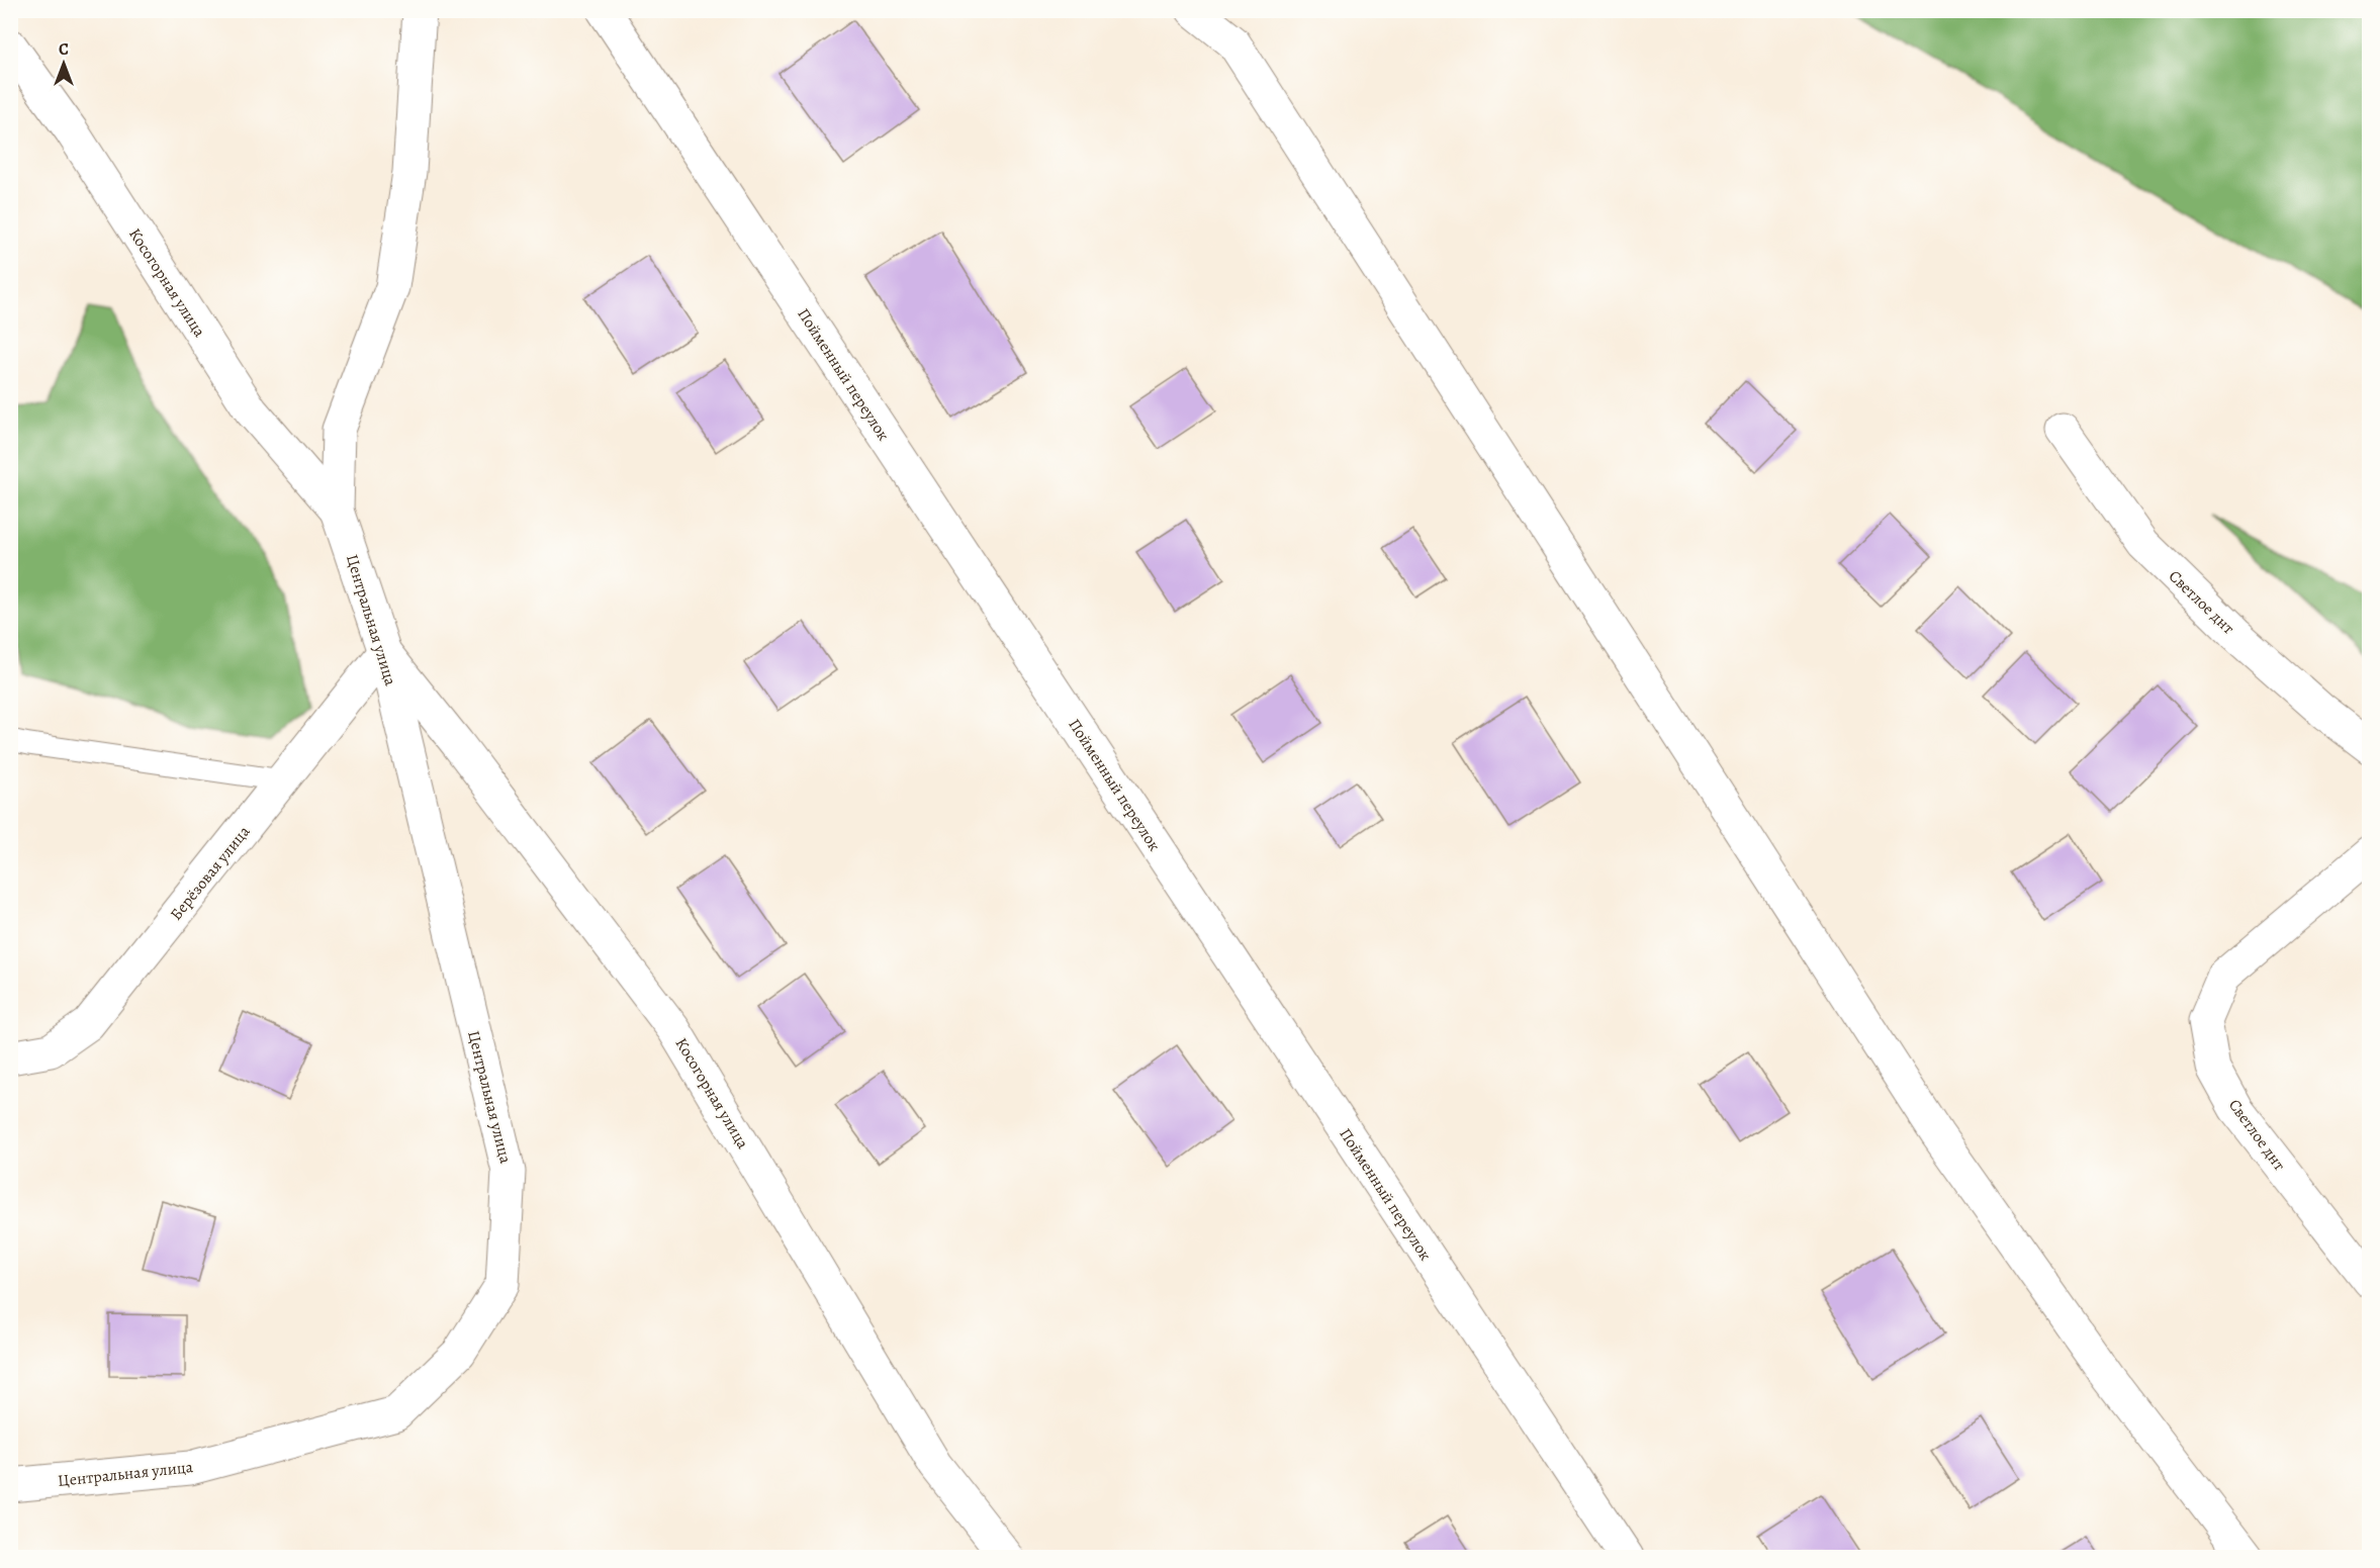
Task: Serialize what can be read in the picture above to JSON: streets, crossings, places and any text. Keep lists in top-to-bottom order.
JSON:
{
  "streets": {
    "street": [
      "Косогорная улица",
      "Пойменный переулок",
      "Светлое днт",
      "Центральная улица",
      "Берёзовая улица"
    ]
  },
  "crossings": [
    ["Косогорная улица", "Центральная улица"],
    ["Косогорная улица", "Берёзовая улица"],
    ["Центральная улица", "Берёзовая улица"]
  ],
  "north": "top"
}
